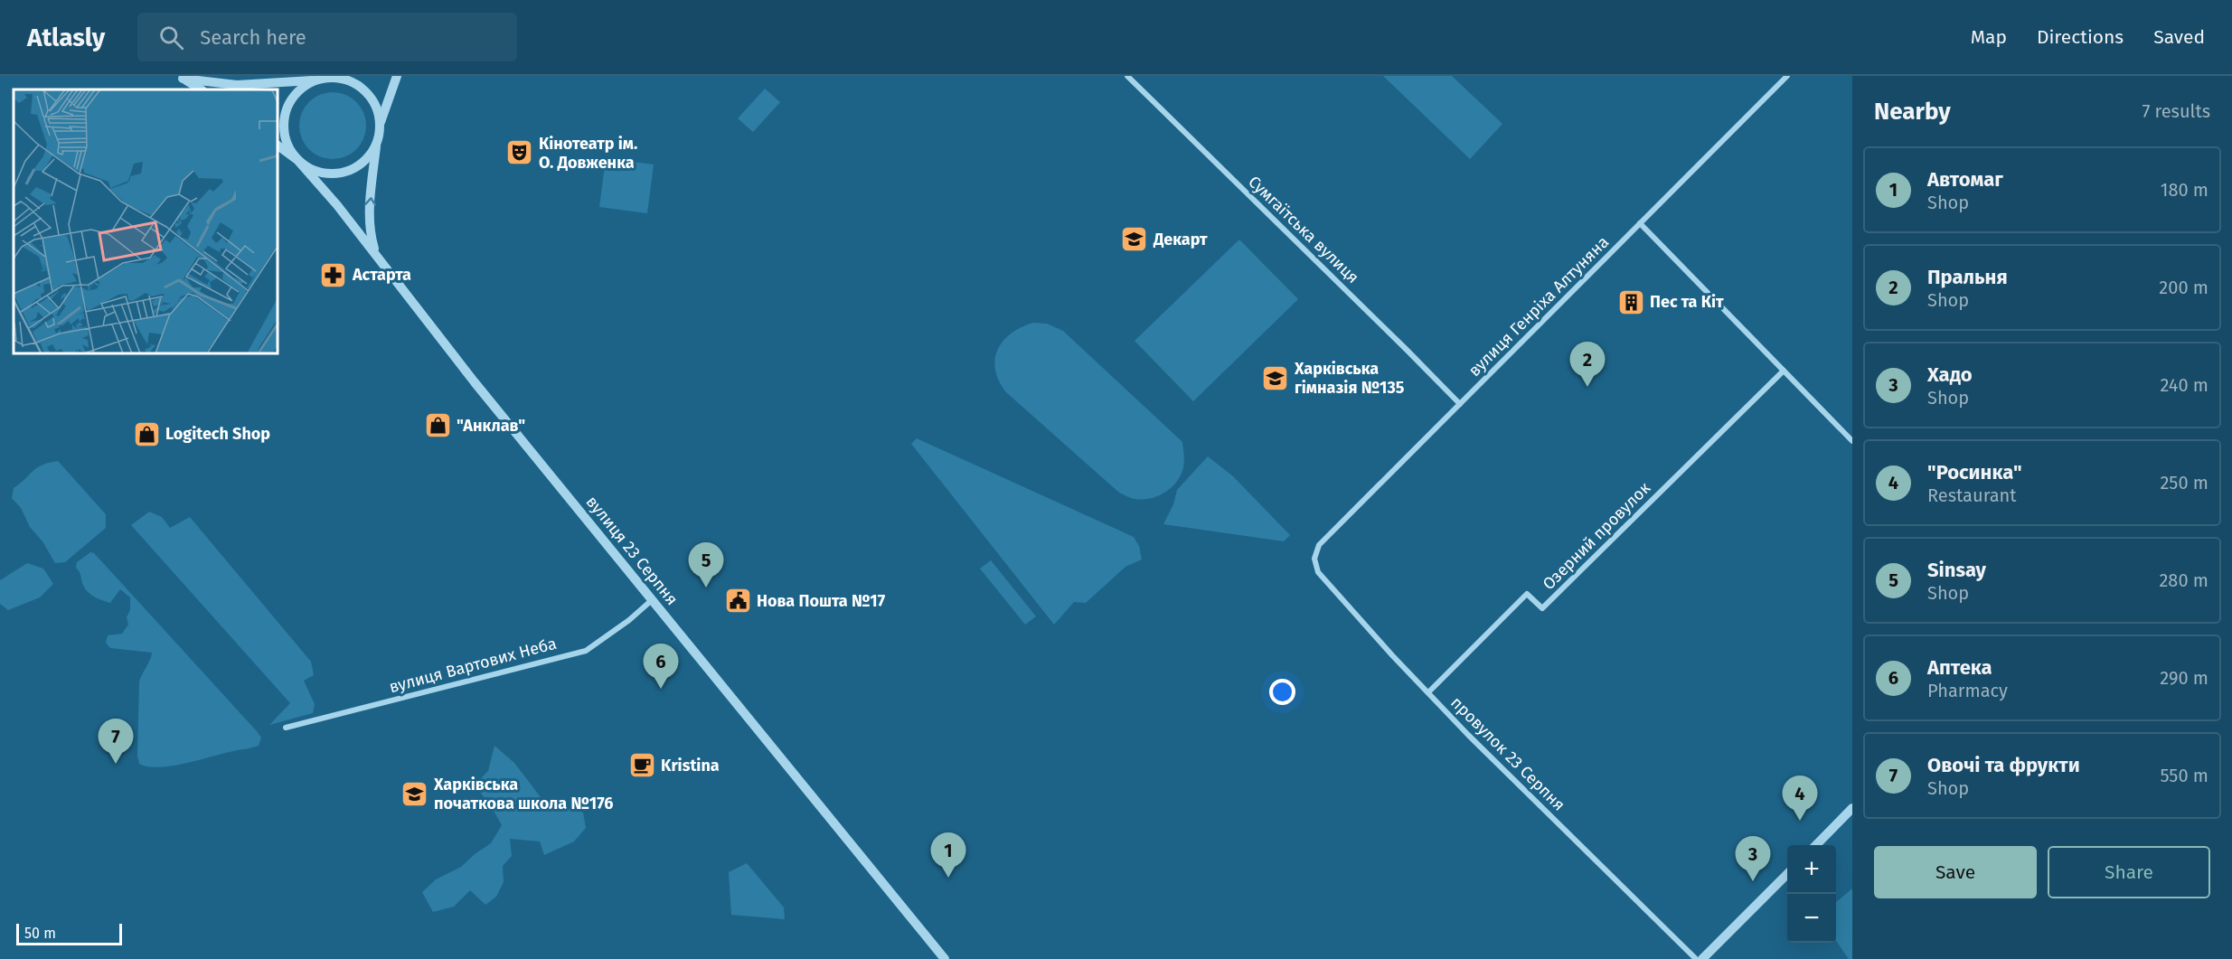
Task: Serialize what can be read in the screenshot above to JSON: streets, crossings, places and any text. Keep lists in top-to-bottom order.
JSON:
{
  "streets": {
    "street": [
      "Сумгаїтська вулиця",
      "вулиця Генріха Алтуняна",
      "Озерний провулок",
      "вулиця 23 Серпня",
      "вулиця Вартових Неба",
      "провулок 23 Серпня"
    ]
  },
  "crossings": [
    ["Сумгаїтська вулиця", "вулиця Генріха Алтуняна"],
    ["вулиця Генріха Алтуняна", "провулок 23 Серпня"],
    ["Озерний провулок", "провулок 23 Серпня"],
    ["вулиця 23 Серпня", "вулиця Вартових Неба"]
  ],
  "places": {
    "theatre": ["Кінотеатр ім. О. Довженка"],
    "school or university": ["Декарт", "Харківська гімназія №135", "Харківська початкова школа №176"],
    "pharmacy": ["Астарта"],
    "building": ["Пес та Кіт"],
    "shop": ["\"Анклав\"", "Logitech Shop"],
    "public building": ["Нова Пошта №17"],
    "cafe": ["Kristina"]
  },
  "scale_bar": "50 m",
  "page": {
    "header": "Atlasly",
    "search": "Search here",
    "nav": ["Map", "Directions", "Saved"],
    "heading": ["Nearby", "7 results"],
    "list": [
      {
        "mark": "1",
        "name": "Автомаг",
        "note": "Shop",
        "value": "180 m"
      },
      {
        "mark": "2",
        "name": "Пральня",
        "note": "Shop",
        "value": "200 m"
      },
      {
        "mark": "3",
        "name": "Хадо",
        "note": "Shop",
        "value": "240 m"
      },
      {
        "mark": "4",
        "name": "\"Росинка\"",
        "note": "Restaurant",
        "value": "250 m"
      },
      {
        "mark": "5",
        "name": "Sinsay",
        "note": "Shop",
        "value": "280 m"
      },
      {
        "mark": "6",
        "name": "Аптека",
        "note": "Pharmacy",
        "value": "290 m"
      },
      {
        "mark": "7",
        "name": "Овочі та фрукти",
        "note": "Shop",
        "value": "550 m"
      }
    ],
    "pins": [
      "2",
      "5",
      "6",
      "7",
      "4",
      "1",
      "3"
    ],
    "buttons": ["Save", "Share"],
    "map_buttons": ["+", "−"],
    "scale": "50 m"
  }
}
